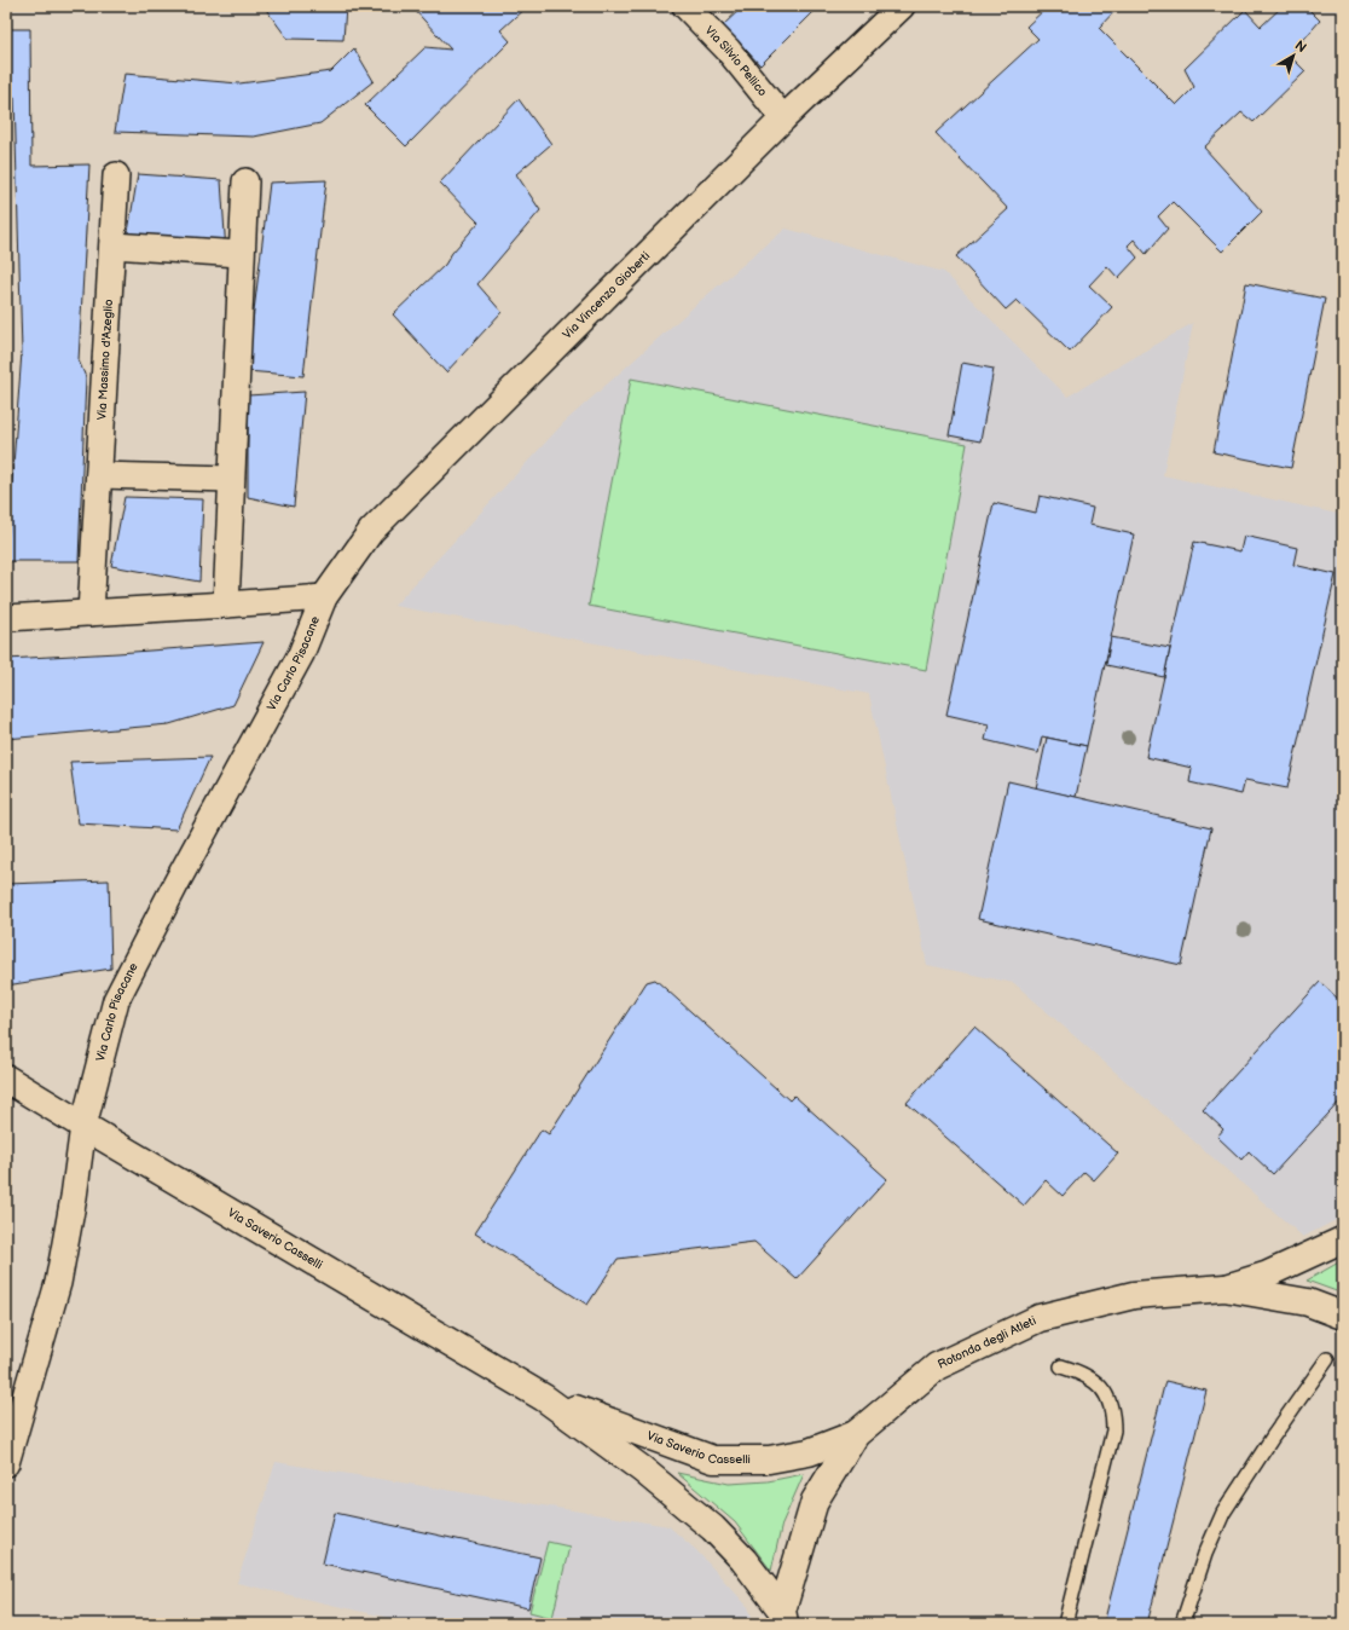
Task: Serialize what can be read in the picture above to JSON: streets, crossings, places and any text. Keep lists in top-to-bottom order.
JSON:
{
  "streets": {
    "main road": ["Via Saverio Casselli", "Rotonda degli Atleti"],
    "street": [
      "Via Silvio Pellico",
      "Via Vincenzo Gioberti",
      "Via Massimo d'Azeglio",
      "Via Carlo Pisacane"
    ]
  },
  "crossings": [
    ["Via Silvio Pellico", "Via Vincenzo Gioberti"],
    ["Via Vincenzo Gioberti", "Via Carlo Pisacane"],
    ["Via Carlo Pisacane", "Via Saverio Casselli"],
    ["Via Saverio Casselli", "Rotonda degli Atleti"]
  ],
  "north": "top right"
}
